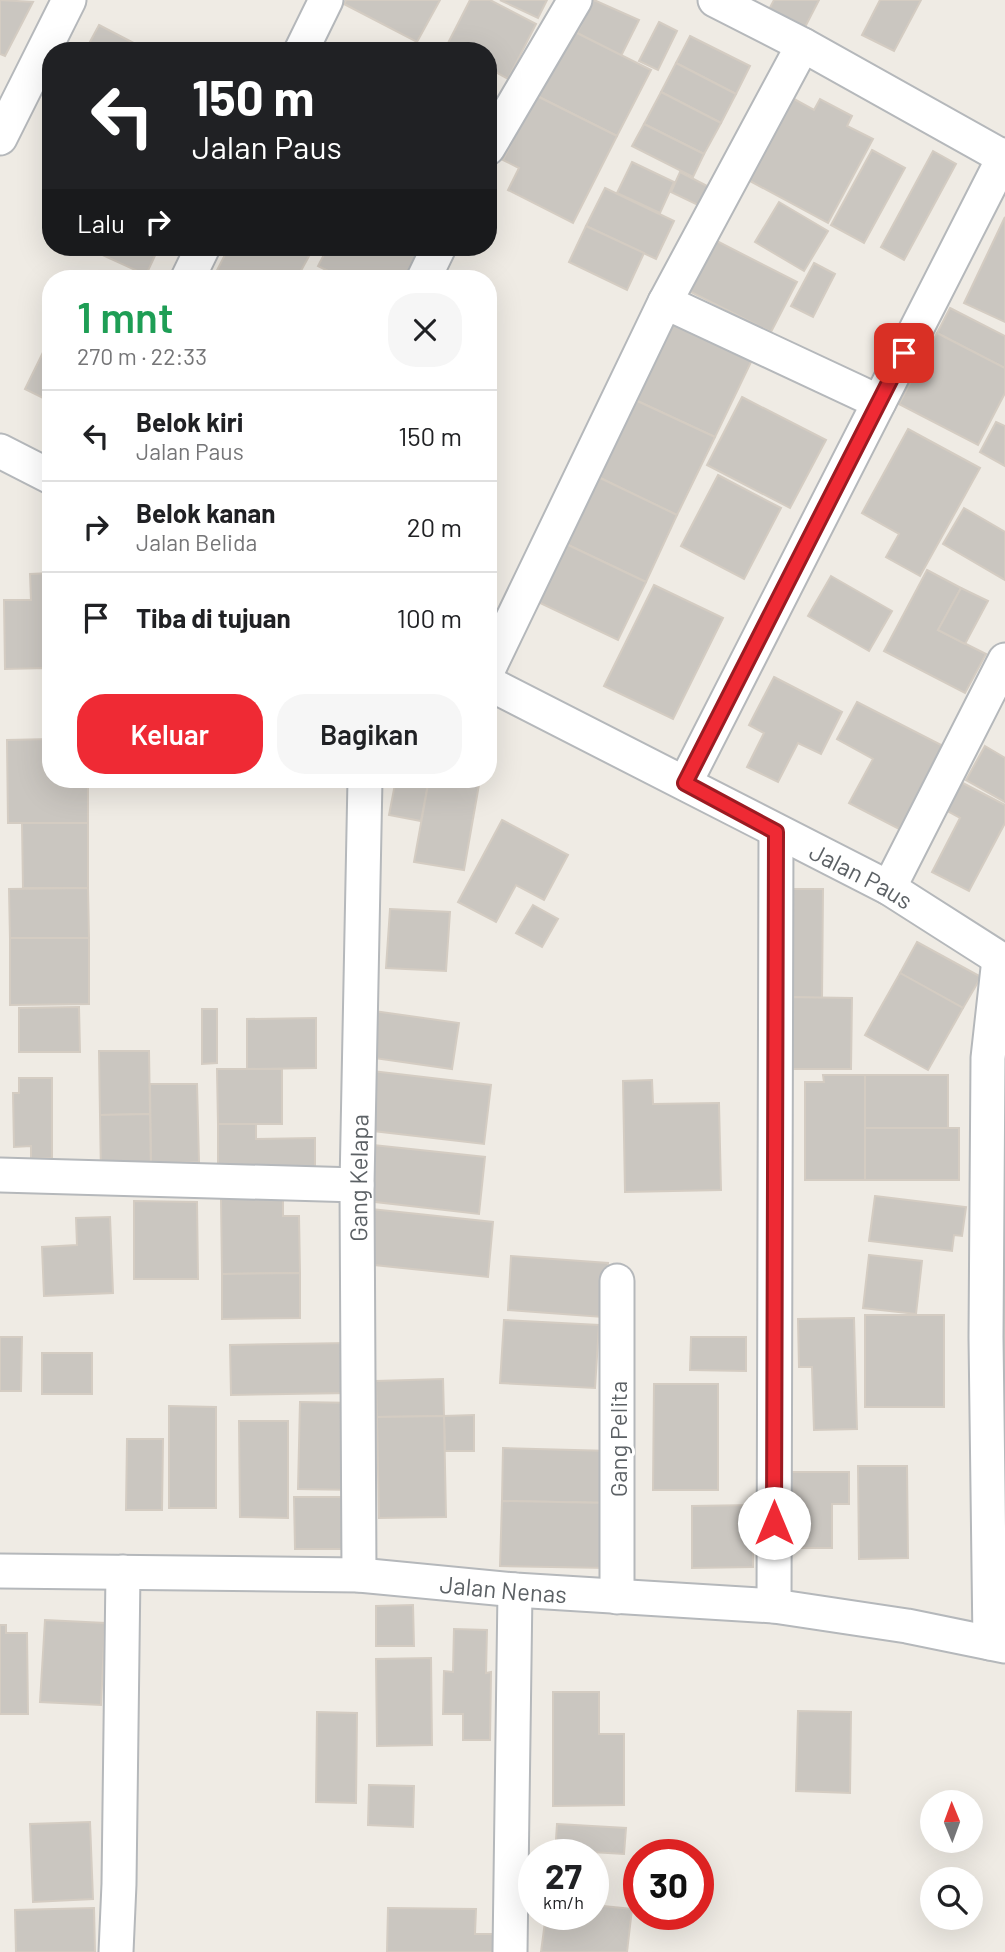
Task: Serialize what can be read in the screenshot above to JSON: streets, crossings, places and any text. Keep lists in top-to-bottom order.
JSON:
{
  "streets": {
    "street": [
      "Jalan Paus",
      "Gang Kelapa",
      "Gang Pelita",
      "Jalan Nenas"
    ]
  },
  "crossings": [
    ["Gang Kelapa", "Jalan Nenas"],
    ["Gang Pelita", "Jalan Nenas"]
  ],
  "north": "top",
  "page": {
    "turn": ["150 m", "Jalan Paus"],
    "then": "Lalu",
    "heading": ["1 mnt", "270 m · 22:33"],
    "list": [
      {
        "name": "Belok kiri",
        "note": "Jalan Paus",
        "value": "150 m"
      },
      {
        "name": "Belok kanan",
        "note": "Jalan Belida",
        "value": "20 m"
      },
      {
        "name": "Tiba di tujuan",
        "value": "100 m"
      }
    ],
    "buttons": ["Keluar", "Bagikan"],
    "speed": "27 km/h",
    "limit": "30"
  }
}
